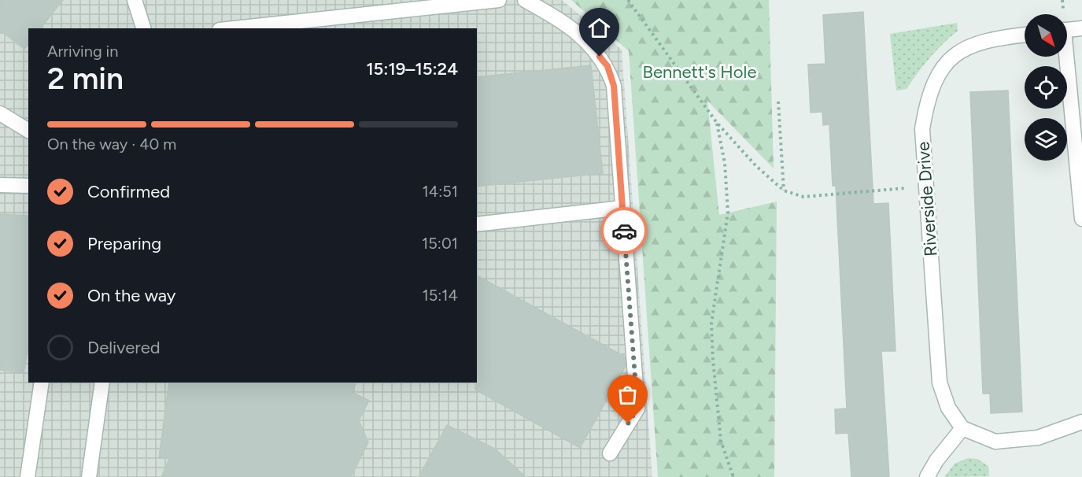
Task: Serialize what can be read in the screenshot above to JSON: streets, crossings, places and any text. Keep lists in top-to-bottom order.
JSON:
{
  "streets": {
    "street": ["Riverside Drive"]
  },
  "parks": ["Bennett's Hole"],
  "north": "bottom right",
  "page": {
    "heading": ["2 min", "Arriving in", "15:19–15:24"],
    "bar": "On the way · 40 m",
    "list": [
      ["Confirmed", "14:51"],
      ["Preparing", "15:01"],
      ["On the way", "15:14"],
      "Delivered"
    ]
  }
}
